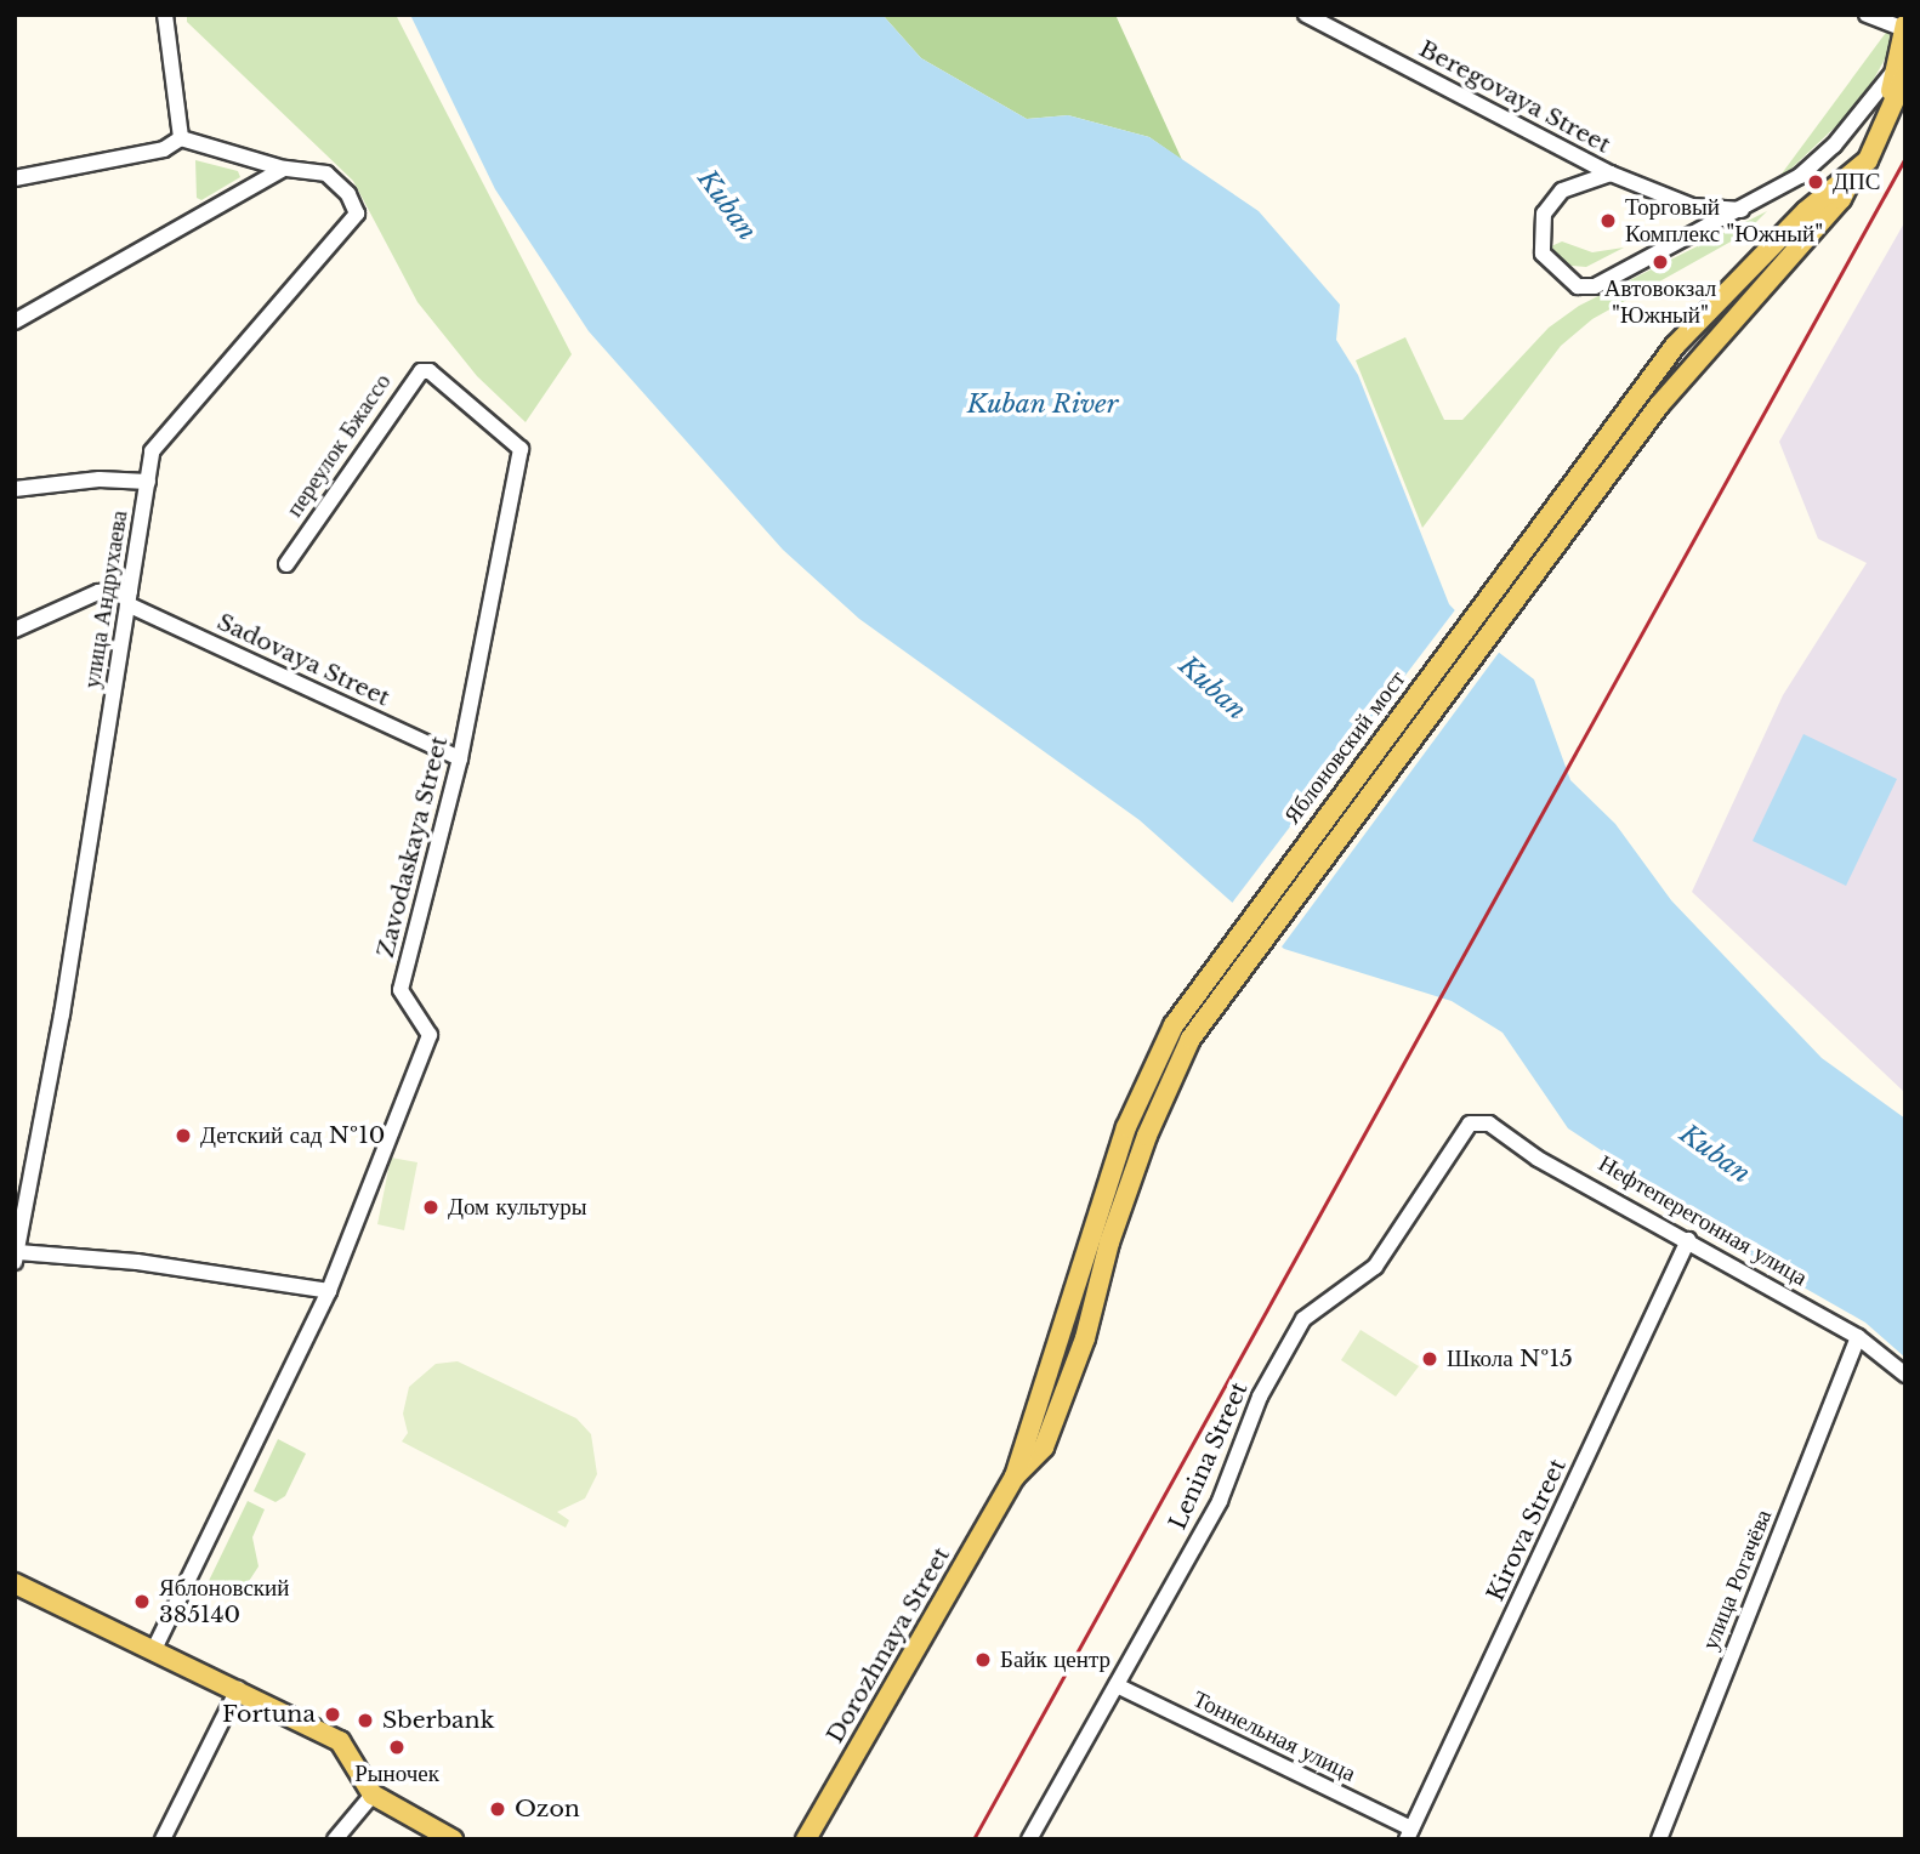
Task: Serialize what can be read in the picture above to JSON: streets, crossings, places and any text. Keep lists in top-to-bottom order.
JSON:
{
  "streets": {
    "main road": ["Яблоновский мост", "Dorozhnaya Street"],
    "street": [
      "Beregovaya Street",
      "переулок Бжассо",
      "улица Андрухаева",
      "Sadovaya Street",
      "Zavodaskaya Street",
      "Нефтеперегонная улица",
      "Lenina Street",
      "Kirova Street",
      "улица Рогачёва",
      "Тоннельная улица"
    ]
  },
  "crossings": [
    ["переулок Бжассо", "Zavodaskaya Street"],
    ["улица Андрухаева", "Sadovaya Street"],
    ["Sadovaya Street", "Zavodaskaya Street"],
    ["Яблоновский мост", "Dorozhnaya Street"],
    ["Нефтеперегонная улица", "Lenina Street"],
    ["Нефтеперегонная улица", "Kirova Street"],
    ["Нефтеперегонная улица", "улица Рогачёва"],
    ["Lenina Street", "Тоннельная улица"],
    ["Kirova Street", "Тоннельная улица"]
  ],
  "water": ["Kuban", "Kuban River"],
  "places": [
    "ДПС",
    "Торговый Комплекс \"Южный\"",
    "Автовокзал \"Южный\"",
    "Детский сад №10",
    "Дом культуры",
    "Школа №15",
    "Яблоновский 385140",
    "Байк центр",
    "Fortuna",
    "Sberbank",
    "Рыночек",
    "Ozon"
  ]
}
